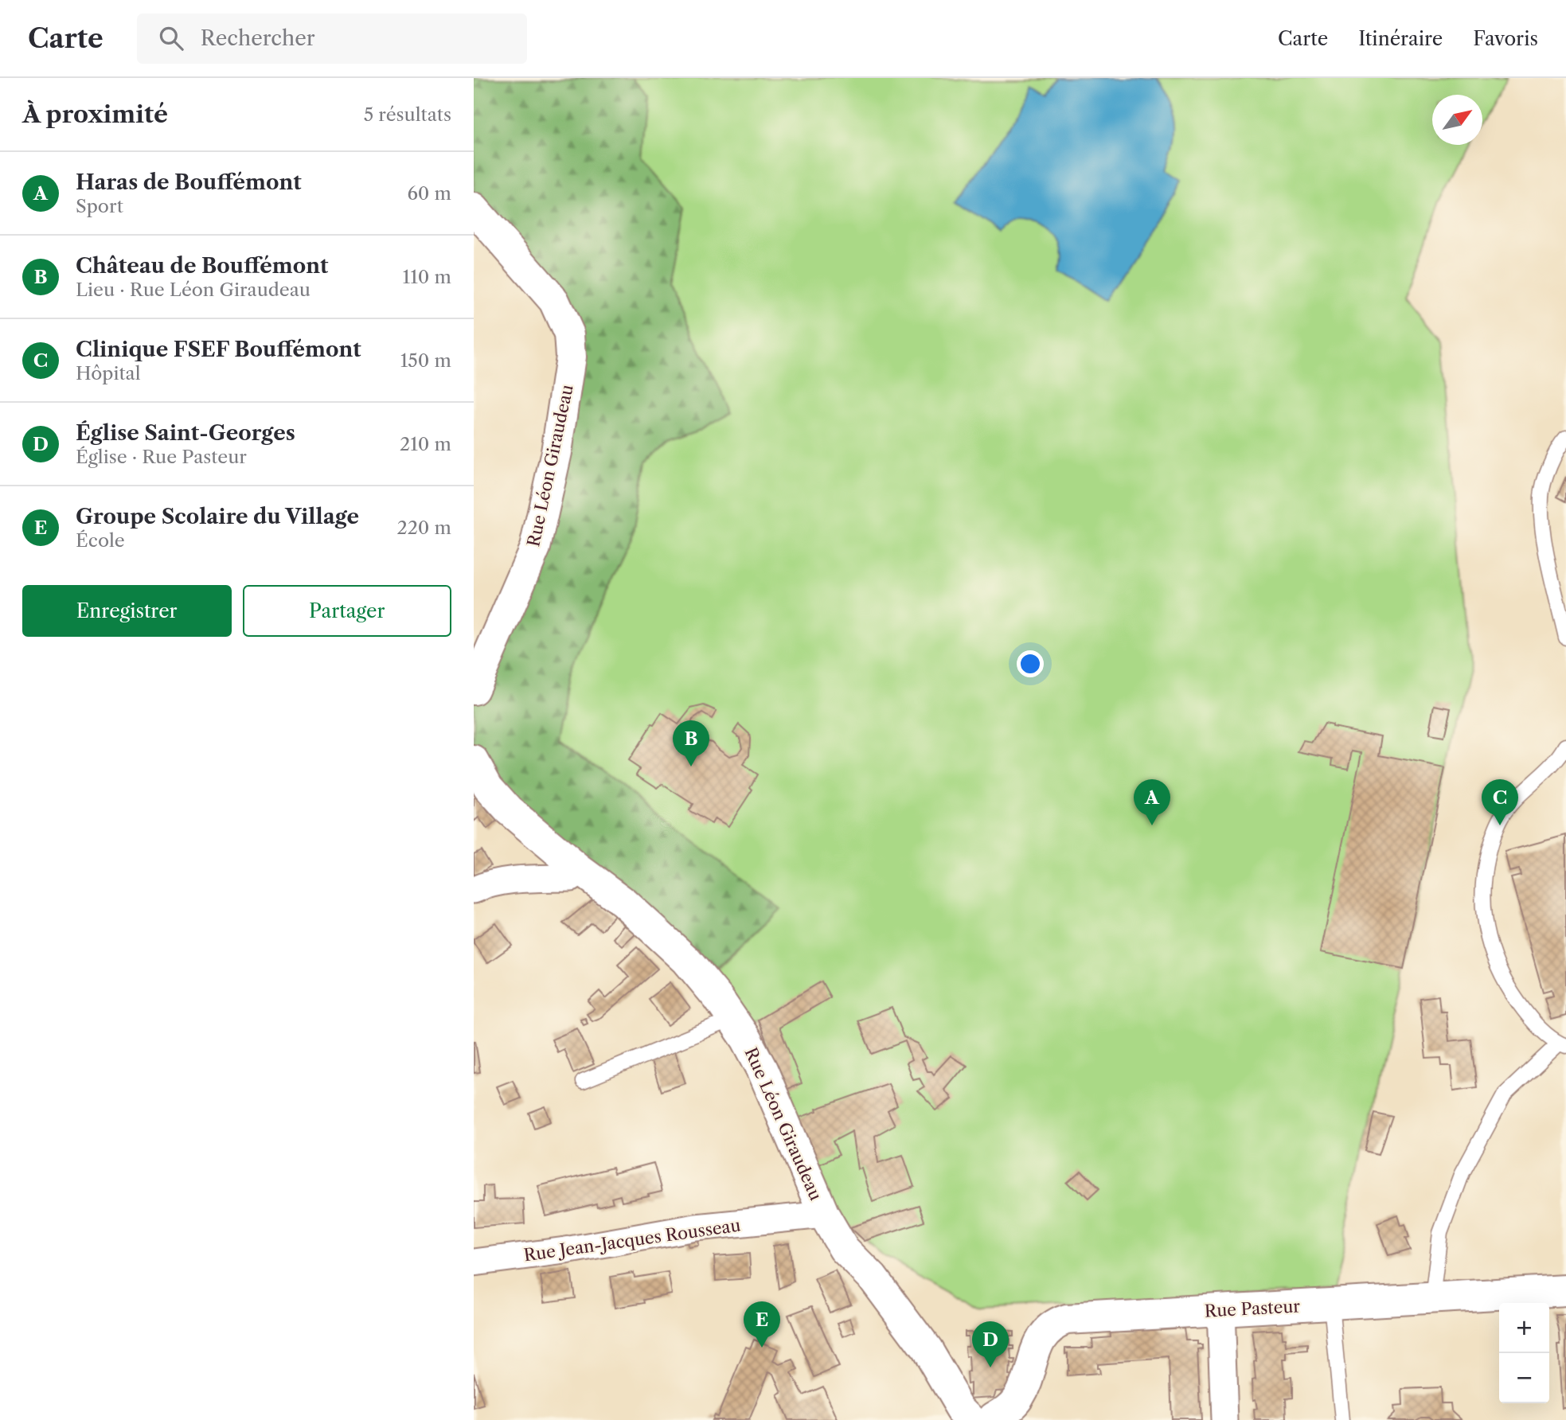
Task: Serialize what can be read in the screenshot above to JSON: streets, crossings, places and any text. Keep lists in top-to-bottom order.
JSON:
{
  "streets": {
    "street": ["Rue Léon Giraudeau", "Rue Jean-Jacques Rousseau", "Rue Pasteur"]
  },
  "crossings": [
    ["Rue Léon Giraudeau", "Rue Jean-Jacques Rousseau"],
    ["Rue Léon Giraudeau", "Rue Pasteur"]
  ],
  "north": "top right",
  "page": {
    "header": "Carte",
    "search": "Rechercher",
    "nav": ["Carte", "Itinéraire", "Favoris"],
    "heading": ["À proximité", "5 résultats"],
    "list": [
      {
        "mark": "A",
        "name": "Haras de Bouffémont",
        "note": "Sport",
        "value": "60 m"
      },
      {
        "mark": "B",
        "name": "Château de Bouffémont",
        "note": "Lieu · Rue Léon Giraudeau",
        "value": "110 m"
      },
      {
        "mark": "C",
        "name": "Clinique FSEF Bouffémont",
        "note": "Hôpital",
        "value": "150 m"
      },
      {
        "mark": "D",
        "name": "Église Saint-Georges",
        "note": "Église · Rue Pasteur",
        "value": "210 m"
      },
      {
        "mark": "E",
        "name": "Groupe Scolaire du Village",
        "note": "École",
        "value": "220 m"
      }
    ],
    "buttons": ["Enregistrer", "Partager"],
    "pins": [
      "B",
      "A",
      "C",
      "E",
      "D"
    ],
    "map_buttons": ["+", "−"]
  }
}
